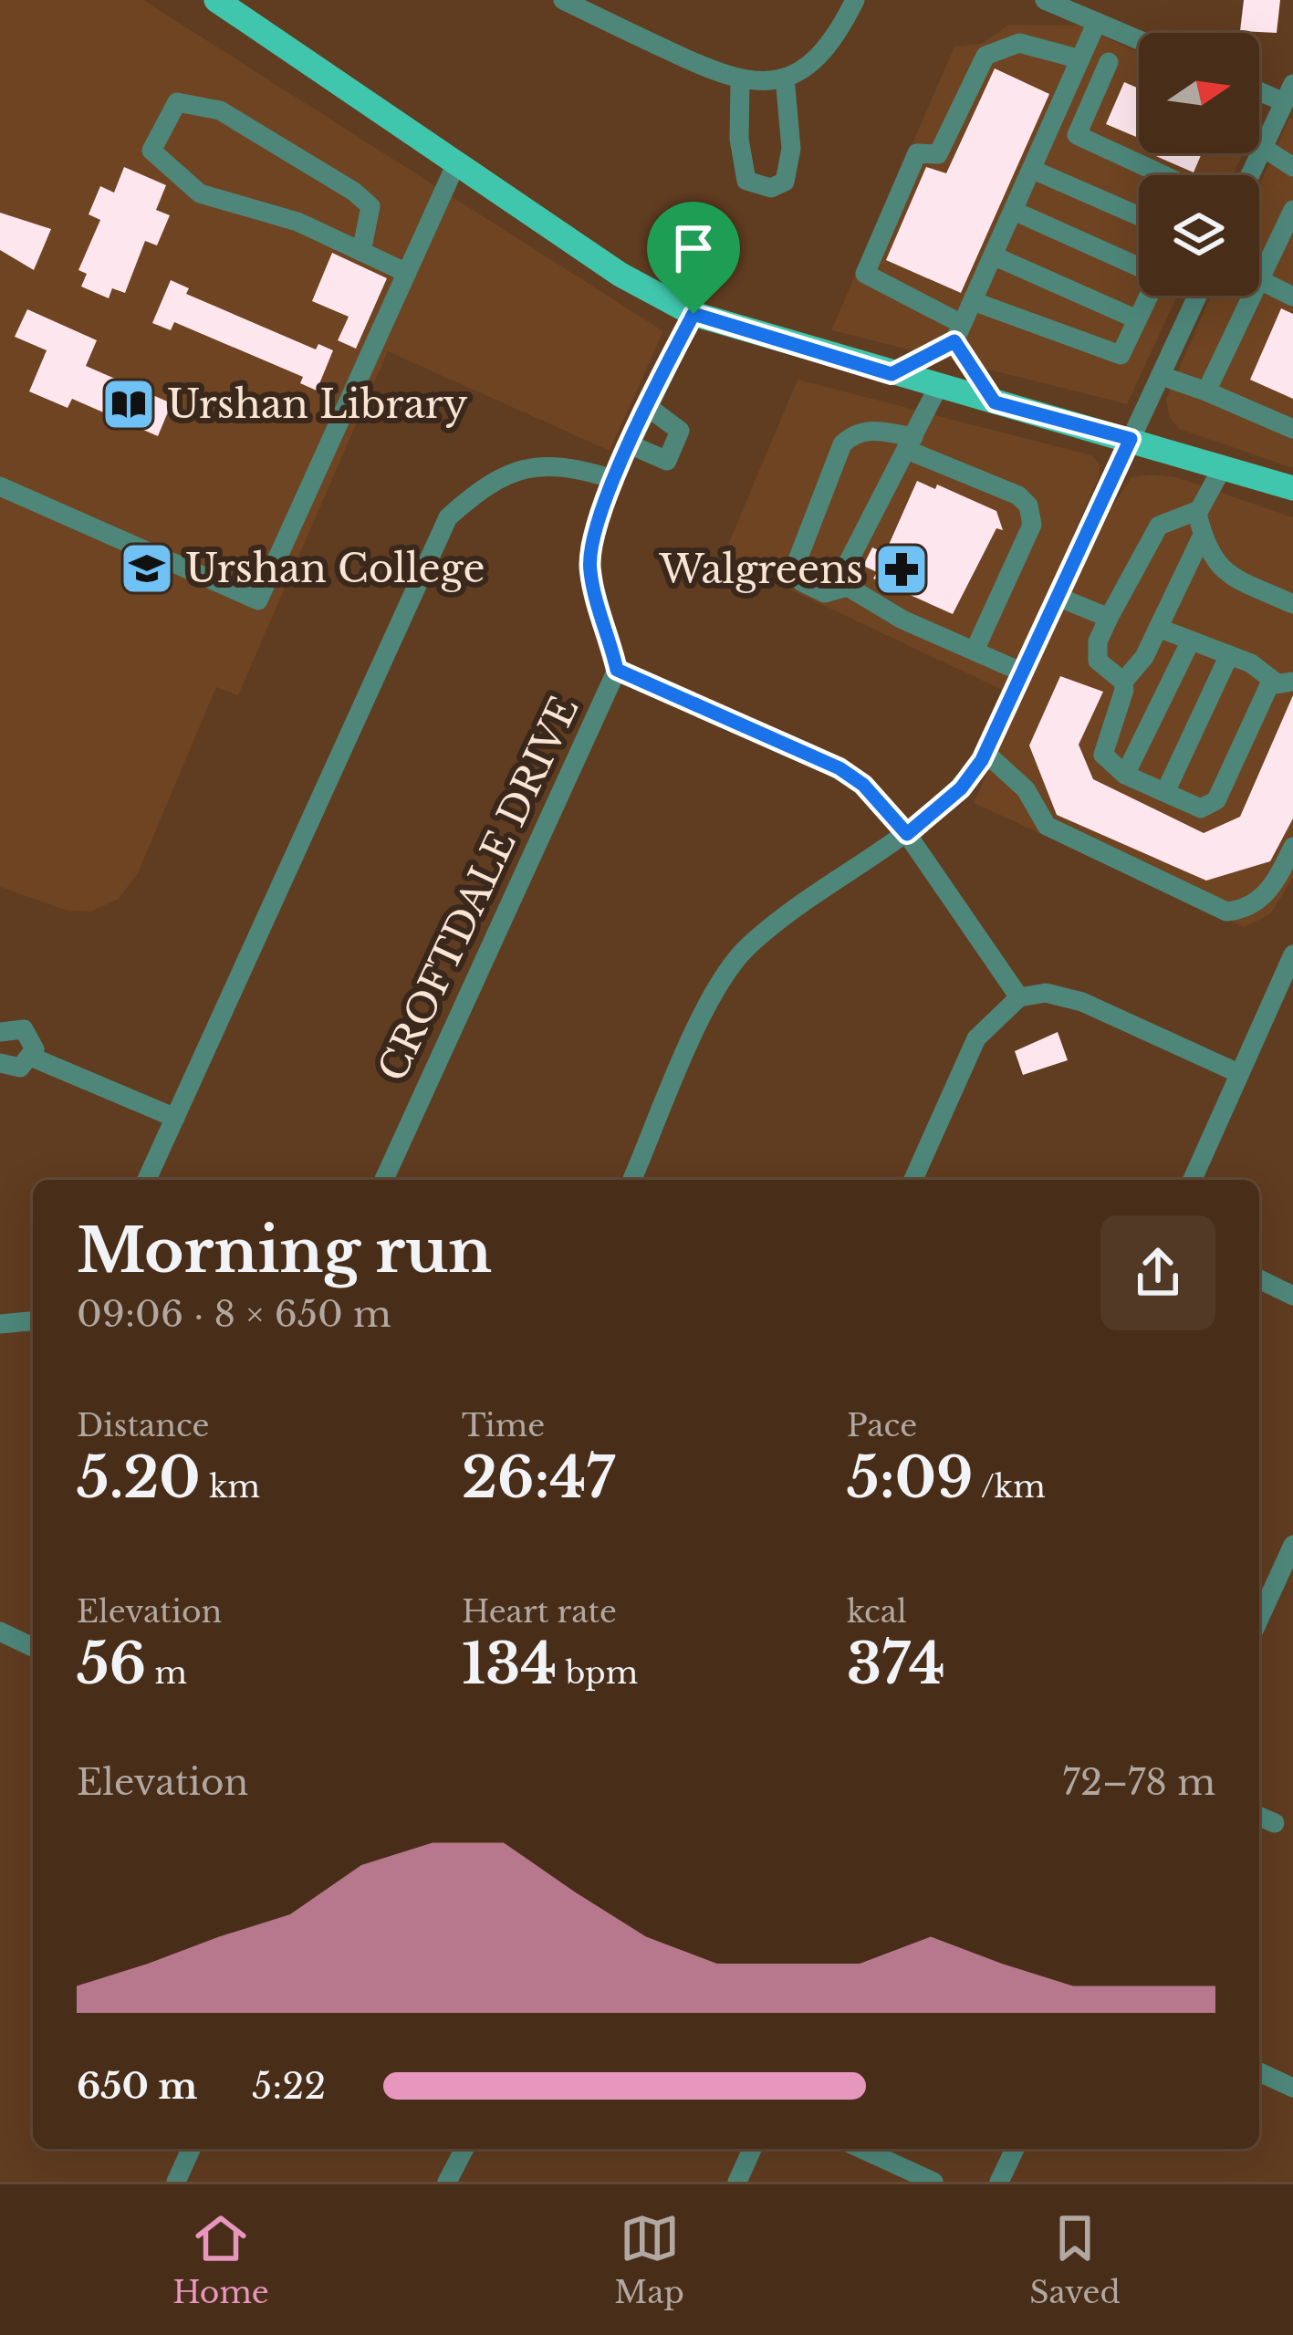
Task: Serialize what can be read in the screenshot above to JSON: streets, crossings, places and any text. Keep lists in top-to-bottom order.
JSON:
{
  "streets": {
    "street": ["CROFTDALE DRIVE"]
  },
  "places": {
    "library": ["Urshan Library"],
    "school or university": ["Urshan College"],
    "pharmacy": ["Walgreens"]
  },
  "north": "right",
  "page": {
    "heading": ["Morning run", "09:06 · 8 × 650 m"],
    "stats": [
      ["Distance", "5.20 km"],
      ["Time", "26:47"],
      ["Pace", "5:09 /km"],
      ["Elevation", "56 m"],
      ["Heart rate", "134 bpm"],
      ["kcal", "374"]
    ],
    "chart": ["Elevation", "72–78 m"],
    "list": [
      {
        "name": "650 m",
        "note": "5:22"
      }
    ],
    "tabs": ["Home", "Map", "Saved"]
  }
}
